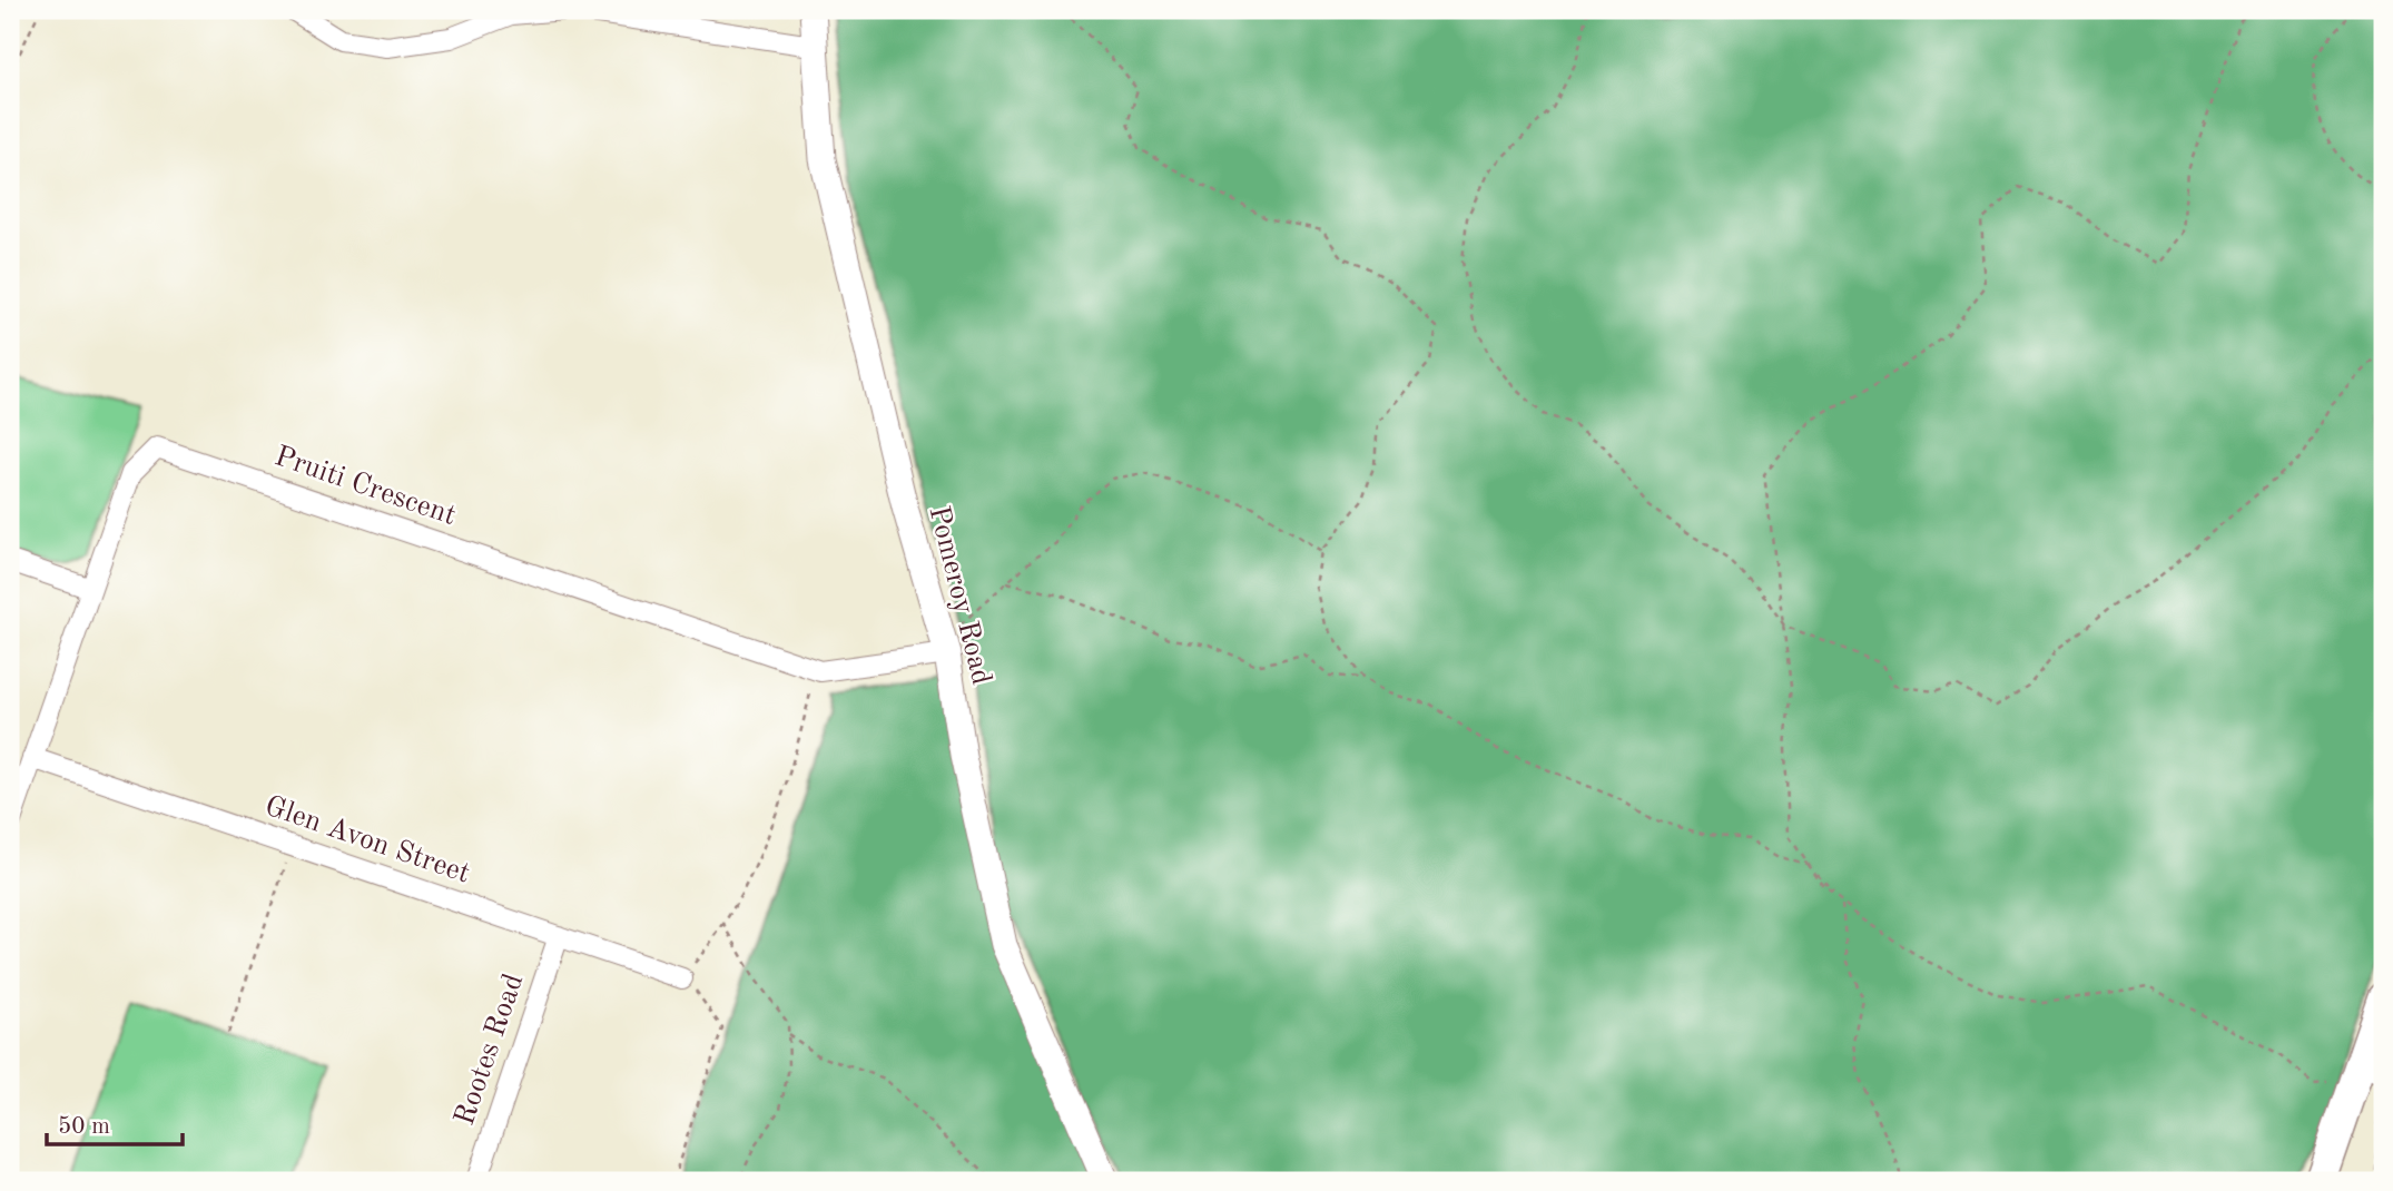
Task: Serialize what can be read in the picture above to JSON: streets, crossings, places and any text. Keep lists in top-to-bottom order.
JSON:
{
  "streets": {
    "street": [
      "Pruiti Crescent",
      "Pomeroy Road",
      "Glen Avon Street",
      "Rootes Road"
    ]
  },
  "crossings": [
    ["Pruiti Crescent", "Pomeroy Road"],
    ["Pruiti Crescent", "Glen Avon Street"],
    ["Glen Avon Street", "Rootes Road"]
  ],
  "scale_bar": "50 m"
}
